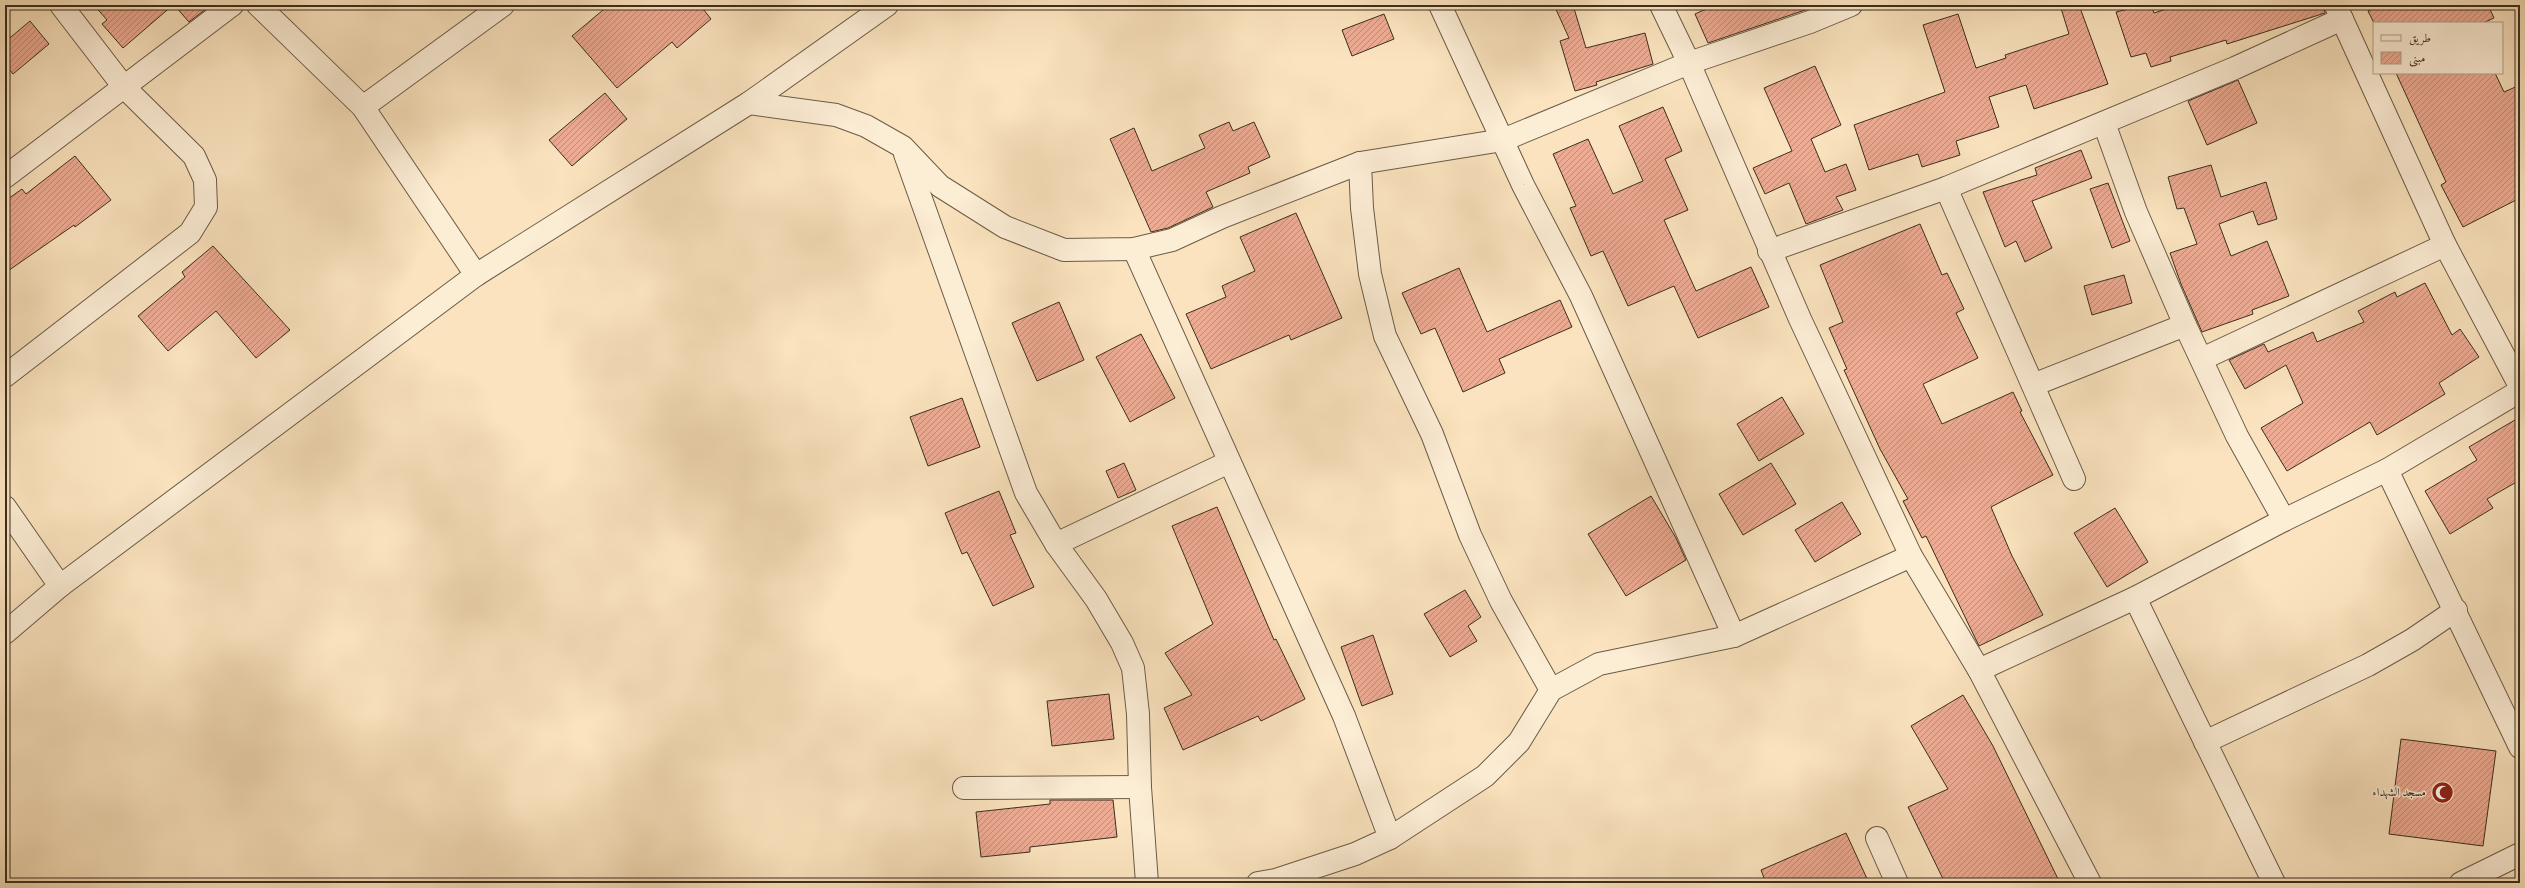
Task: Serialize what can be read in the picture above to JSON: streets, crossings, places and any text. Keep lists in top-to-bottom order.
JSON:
{
  "places": {
    "mosque": ["مسجد الشهداء"]
  },
  "legend": ["طريق", "مبنى"]
}
